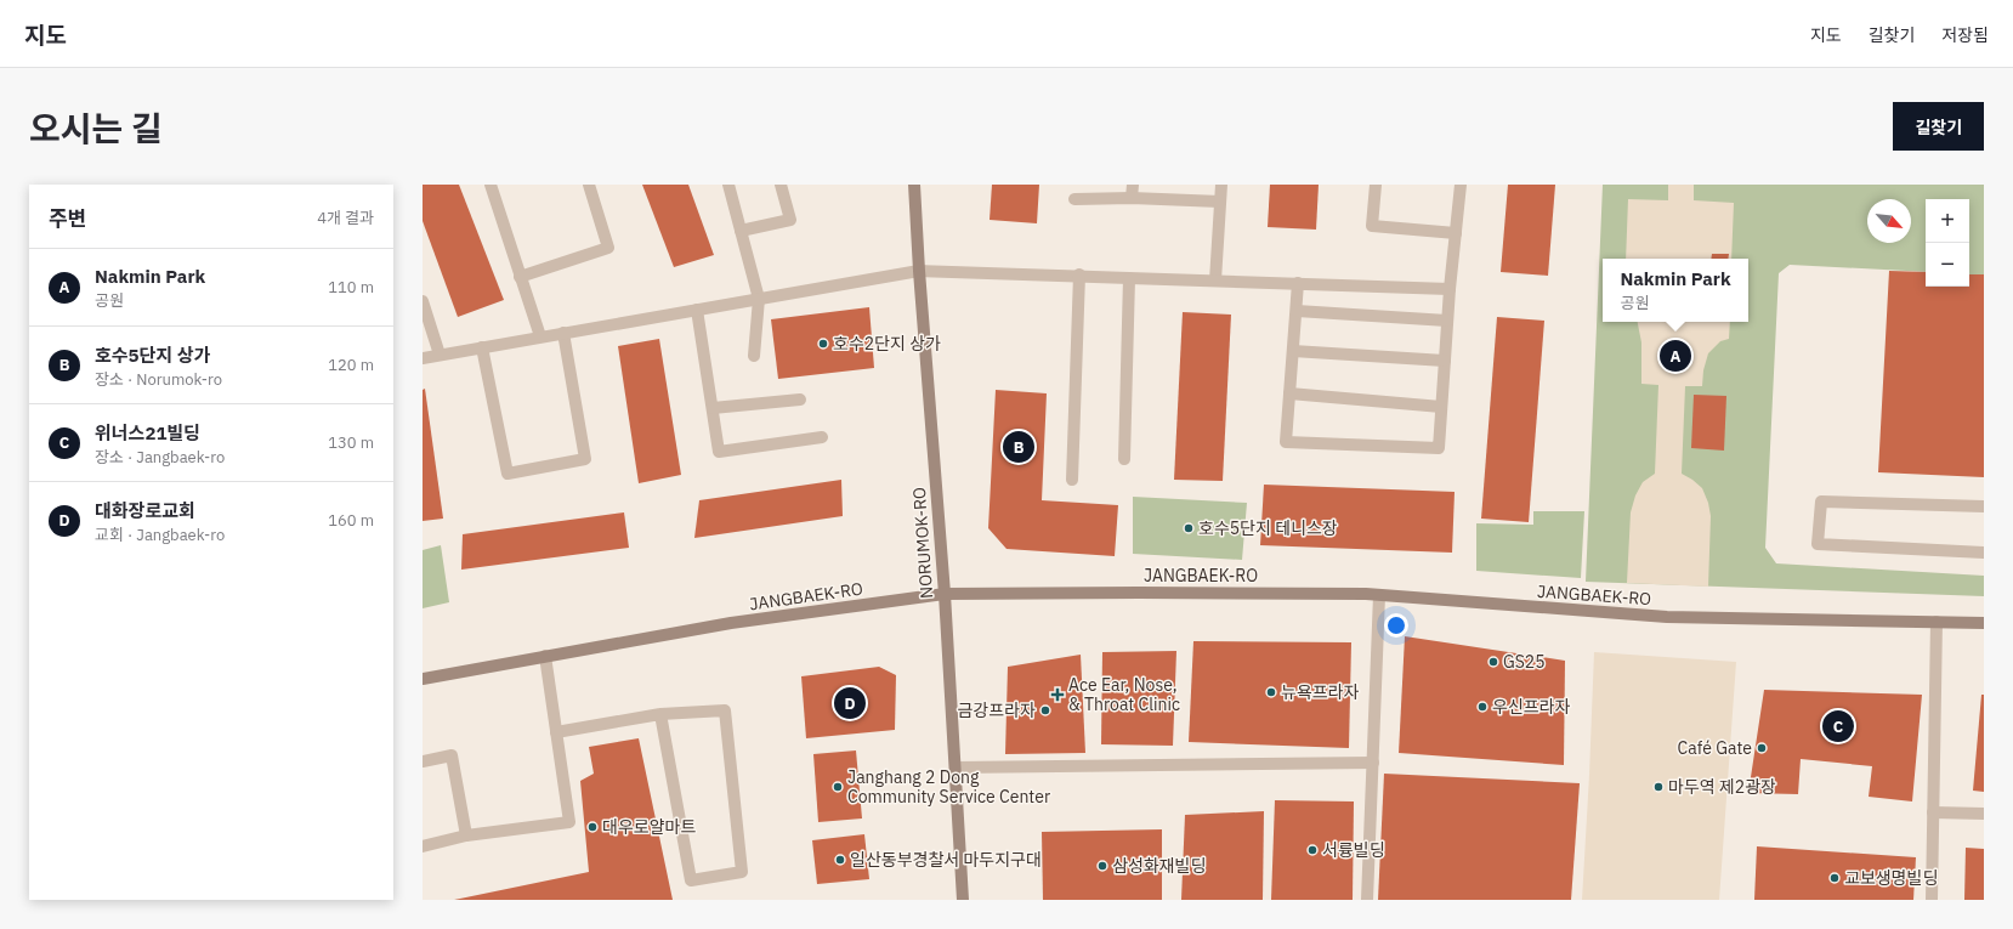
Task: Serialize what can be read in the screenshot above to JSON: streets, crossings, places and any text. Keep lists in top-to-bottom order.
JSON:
{
  "streets": {
    "street": ["NORUMOK-RO", "JANGBAEK-RO"]
  },
  "crossings": [
    ["NORUMOK-RO", "JANGBAEK-RO"]
  ],
  "places": {
    "other": [
      "호수2단지 상가",
      "호수5단지 테니스장",
      "GS25",
      "뉴욕프라자",
      "우신프라자",
      "금강프라자",
      "Café Gate",
      "Janghang 2 Dong Community Service Center",
      "마두역 제2광장",
      "대우로얄마트",
      "서륭빌딩",
      "일산동부경찰서 마두지구대",
      "삼성화재빌딩",
      "교보생명빌딩"
    ],
    "health": ["Ace Ear, Nose, & Throat Clinic"]
  },
  "north": "bottom right",
  "page": {
    "header": "지도",
    "nav": ["지도", "길찾기", "저장됨"],
    "title": "오시는 길",
    "buttons": "길찾기",
    "heading": ["주변", "4개 결과"],
    "map_buttons": ["+", "−"],
    "list": [
      {
        "mark": "A",
        "name": "Nakmin Park",
        "note": "공원",
        "value": "110 m"
      },
      {
        "mark": "B",
        "name": "호수5단지 상가",
        "note": "장소 · Norumok-ro",
        "value": "120 m"
      },
      {
        "mark": "C",
        "name": "위너스21빌딩",
        "note": "장소 · Jangbaek-ro",
        "value": "130 m"
      },
      {
        "mark": "D",
        "name": "대화장로교회",
        "note": "교회 · Jangbaek-ro",
        "value": "160 m"
      }
    ],
    "popup": ["Nakmin Park", "공원"],
    "pins": [
      "A",
      "B",
      "D",
      "C"
    ]
  }
}
